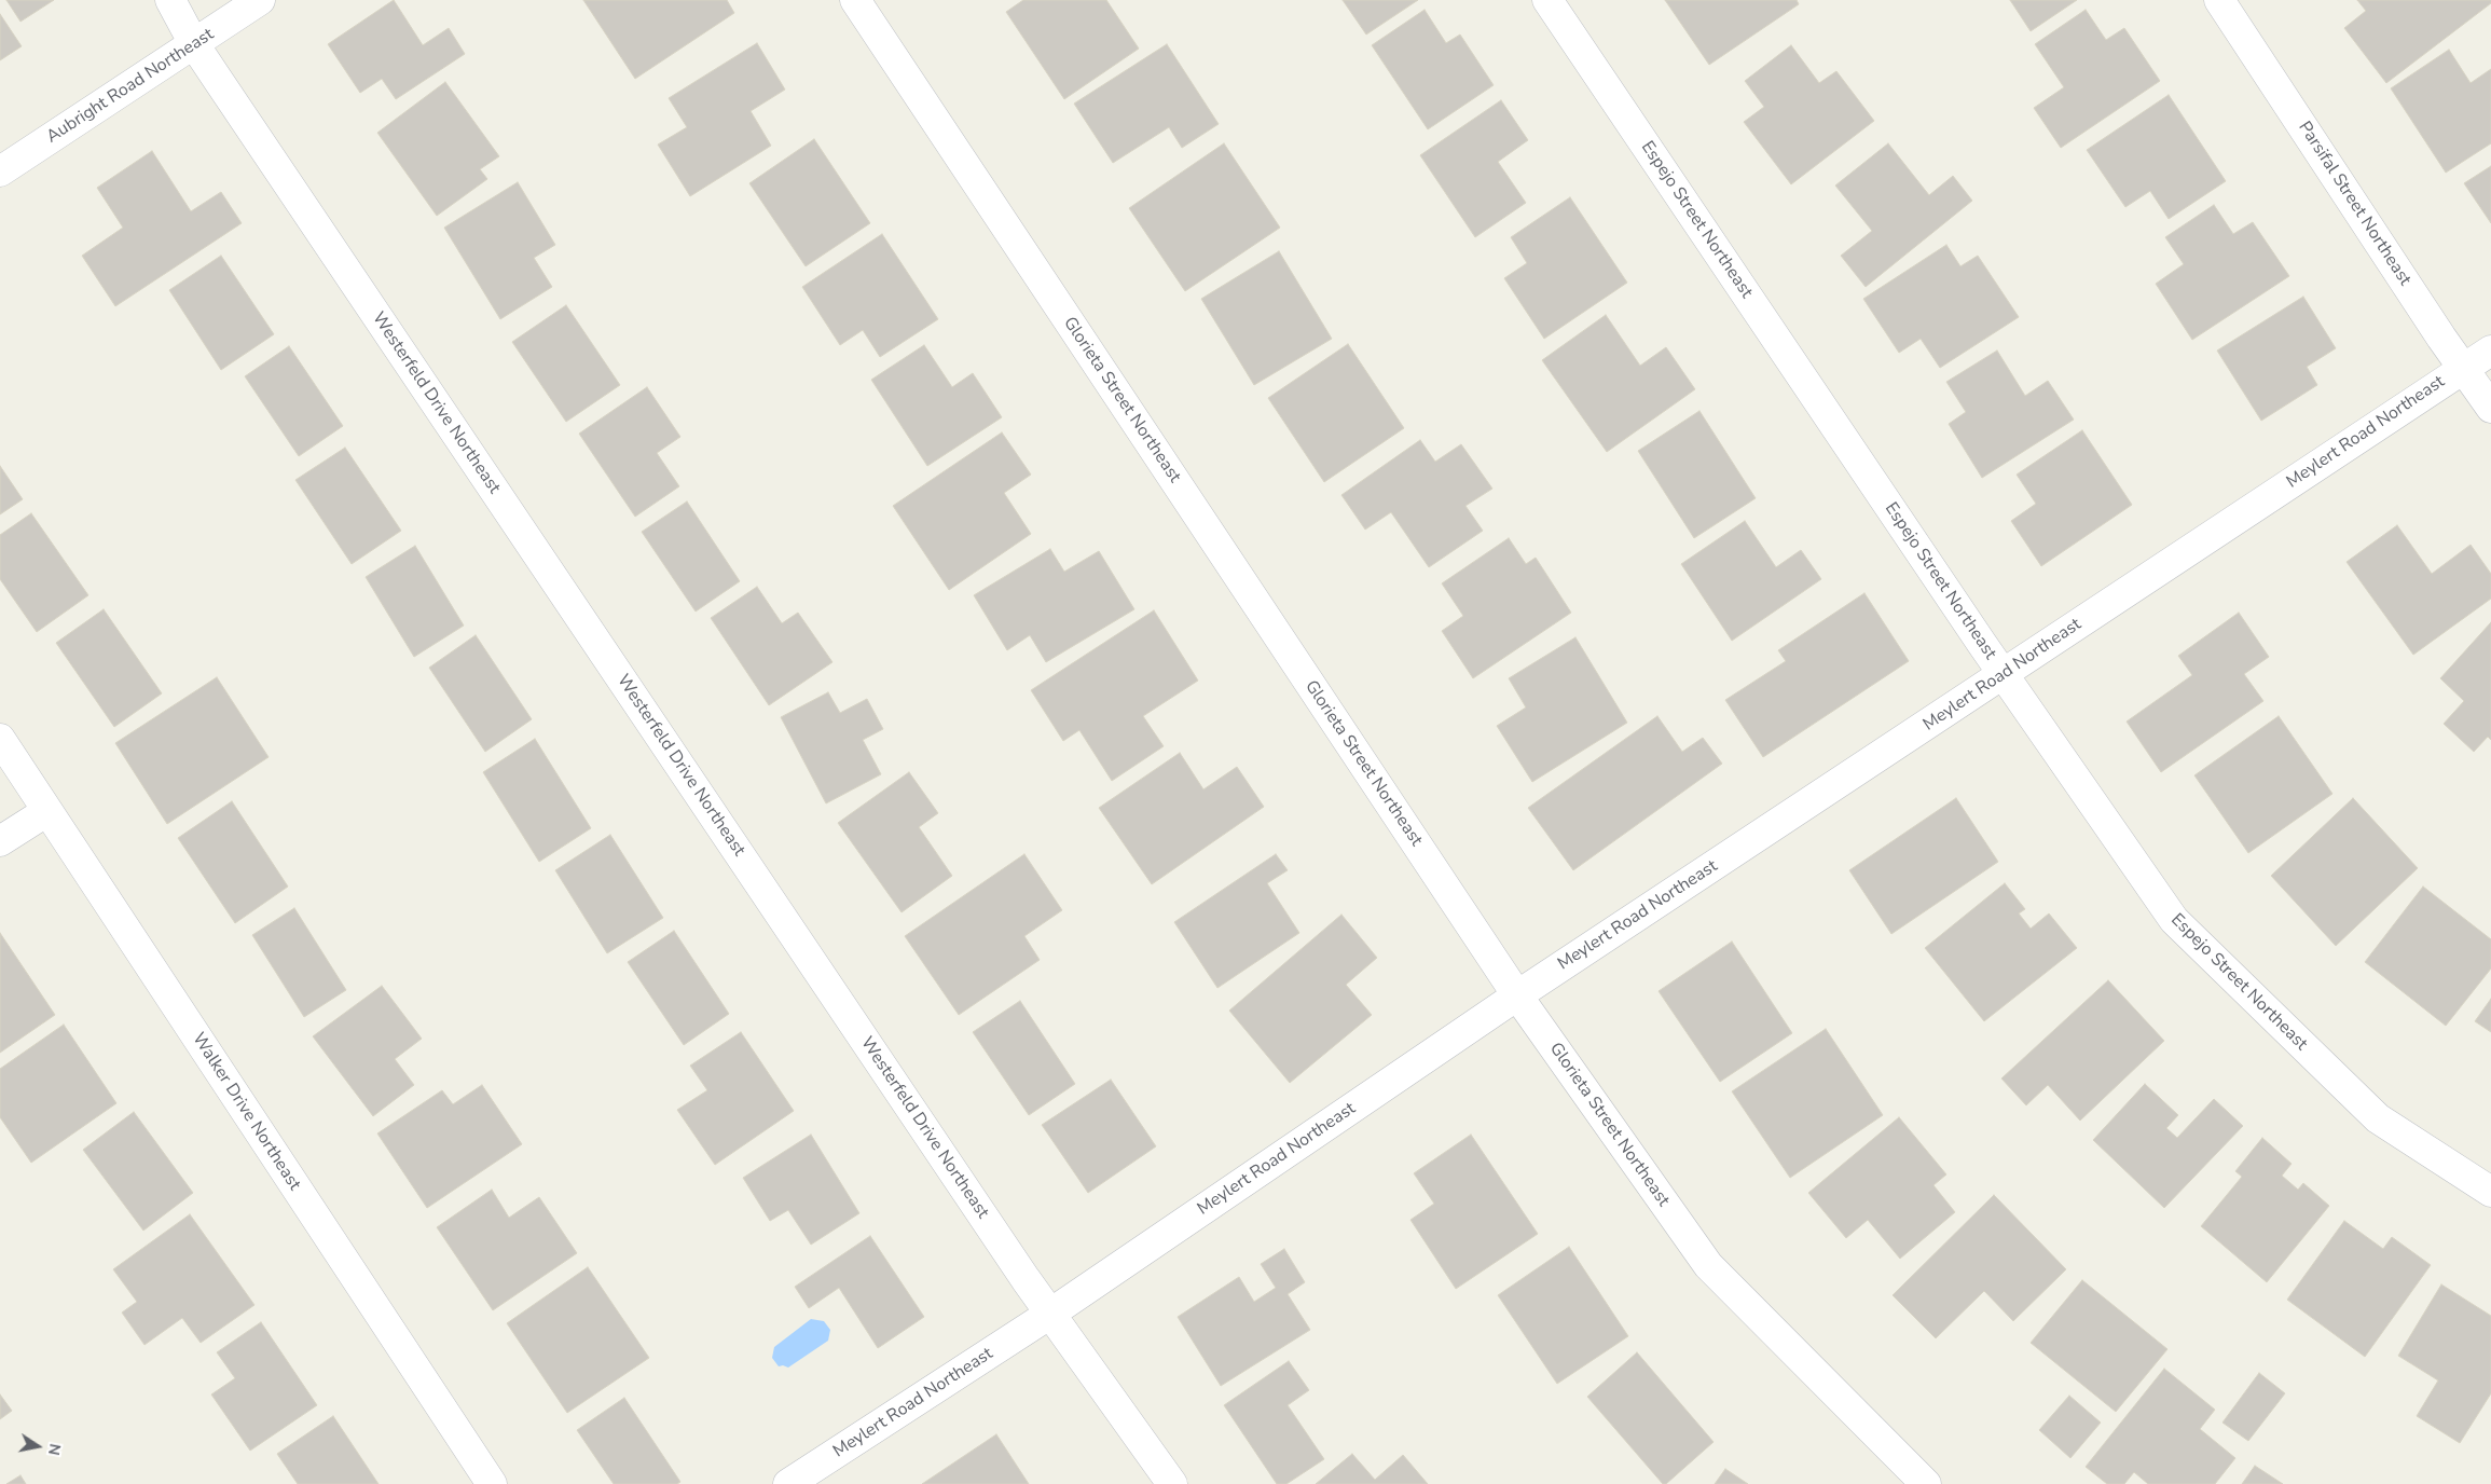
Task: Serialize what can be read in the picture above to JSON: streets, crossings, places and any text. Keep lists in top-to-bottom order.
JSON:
{
  "streets": {
    "street": [
      "Aubright Road Northeast",
      "Parsifal Street Northeast",
      "Espejo Street Northeast",
      "Glorieta Street Northeast",
      "Westerfeld Drive Northeast",
      "Meylert Road Northeast",
      "Walker Drive Northeast"
    ]
  },
  "crossings": [
    ["Aubright Road Northeast", "Westerfeld Drive Northeast"],
    ["Parsifal Street Northeast", "Meylert Road Northeast"],
    ["Espejo Street Northeast", "Meylert Road Northeast"],
    ["Glorieta Street Northeast", "Meylert Road Northeast"],
    ["Westerfeld Drive Northeast", "Meylert Road Northeast"]
  ],
  "north": "right"
}
